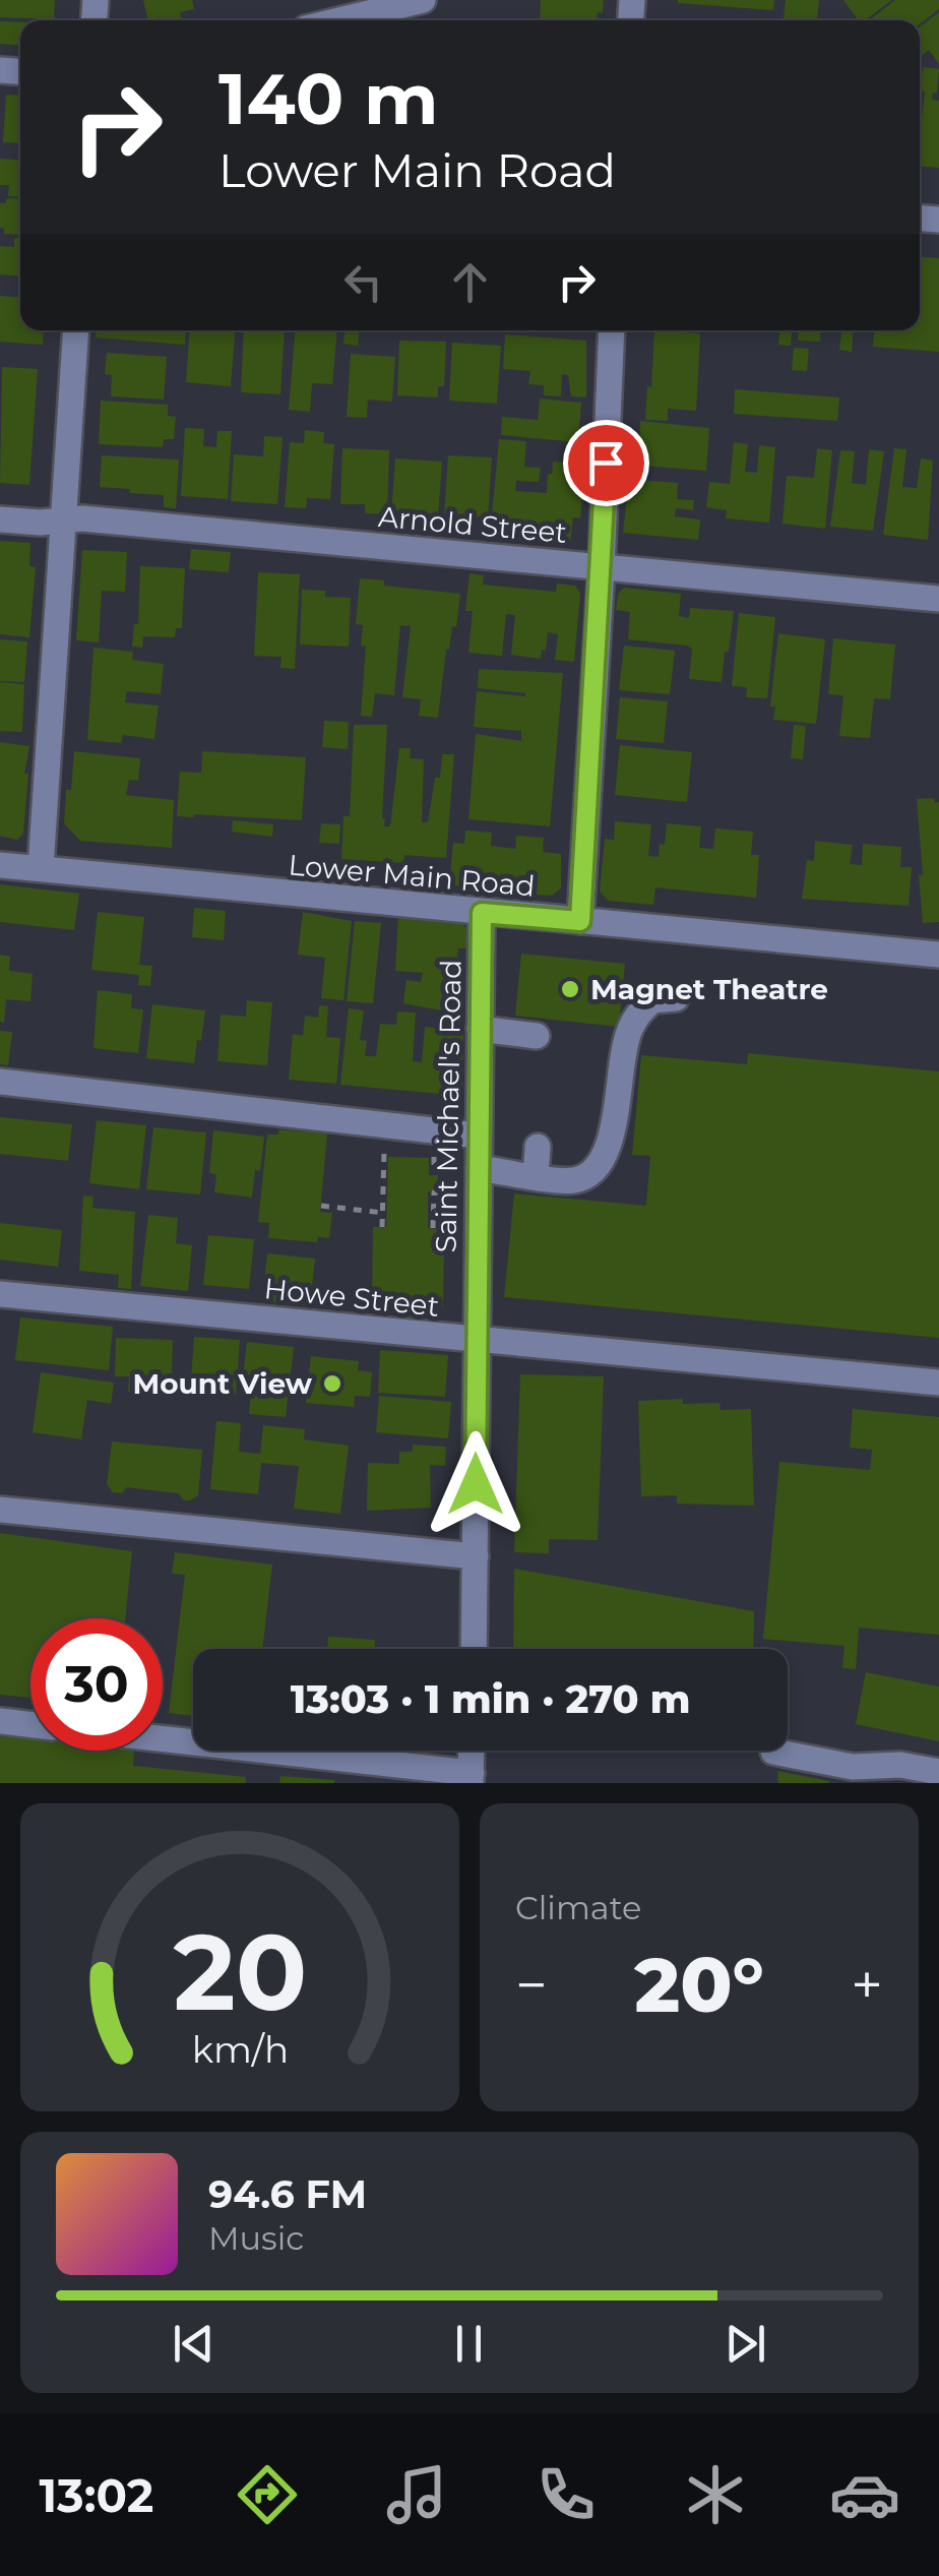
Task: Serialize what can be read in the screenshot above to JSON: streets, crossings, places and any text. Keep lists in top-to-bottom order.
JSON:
{
  "streets": {
    "street": [
      "Arnold Street",
      "Lower Main Road",
      "Saint Michael's Road",
      "Howe Street"
    ]
  },
  "crossings": [
    ["Lower Main Road", "Saint Michael's Road"],
    ["Saint Michael's Road", "Howe Street"]
  ],
  "places": ["Magnet Theatre", "Mount View"],
  "page": {
    "turn": ["140 m", "Lower Main Road"],
    "limit": "30",
    "trip": "13:03 · 1 min · 270 m",
    "tile": "Climate",
    "heat": ["−", "20°", "+"],
    "song": ["94.6 FM", "Music"],
    "tabs": "13:02",
    "gauge": ["20", "km/h"]
  }
}
